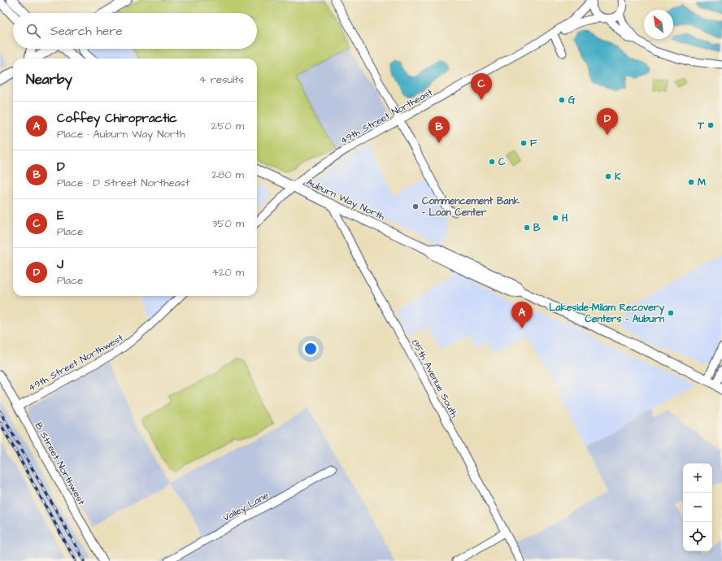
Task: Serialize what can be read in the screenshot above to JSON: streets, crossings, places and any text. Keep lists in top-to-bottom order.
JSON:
{
  "streets": {
    "main road": ["Auburn Way North"],
    "street": [
      "49th Street Northeast",
      "49th Street Northwest",
      "85th Avenue South",
      "B Street Northwest",
      "Valley Lane"
    ]
  },
  "crossings": [
    ["49th Street Northeast", "Auburn Way North"],
    ["Auburn Way North", "85th Avenue South"],
    ["49th Street Northwest", "B Street Northwest"]
  ],
  "places": [
    "G",
    "T",
    "F",
    "C",
    "K",
    "M",
    "Commencement Bank - Loan Center",
    "H",
    "B",
    "Lakeside-Milam Recovery Centers - Auburn"
  ],
  "north": "top left",
  "page": {
    "search": "Search here",
    "heading": ["Nearby", "4 results"],
    "pins": [
      "C",
      "D",
      "B",
      "A"
    ],
    "list": [
      {
        "mark": "A",
        "name": "Coffey Chiropractic",
        "note": "Place · Auburn Way North",
        "value": "250 m"
      },
      {
        "mark": "B",
        "name": "D",
        "note": "Place · D Street Northeast",
        "value": "280 m"
      },
      {
        "mark": "C",
        "name": "E",
        "note": "Place",
        "value": "350 m"
      },
      {
        "mark": "D",
        "name": "J",
        "note": "Place",
        "value": "420 m"
      }
    ],
    "map_buttons": ["+", "−"]
  }
}
